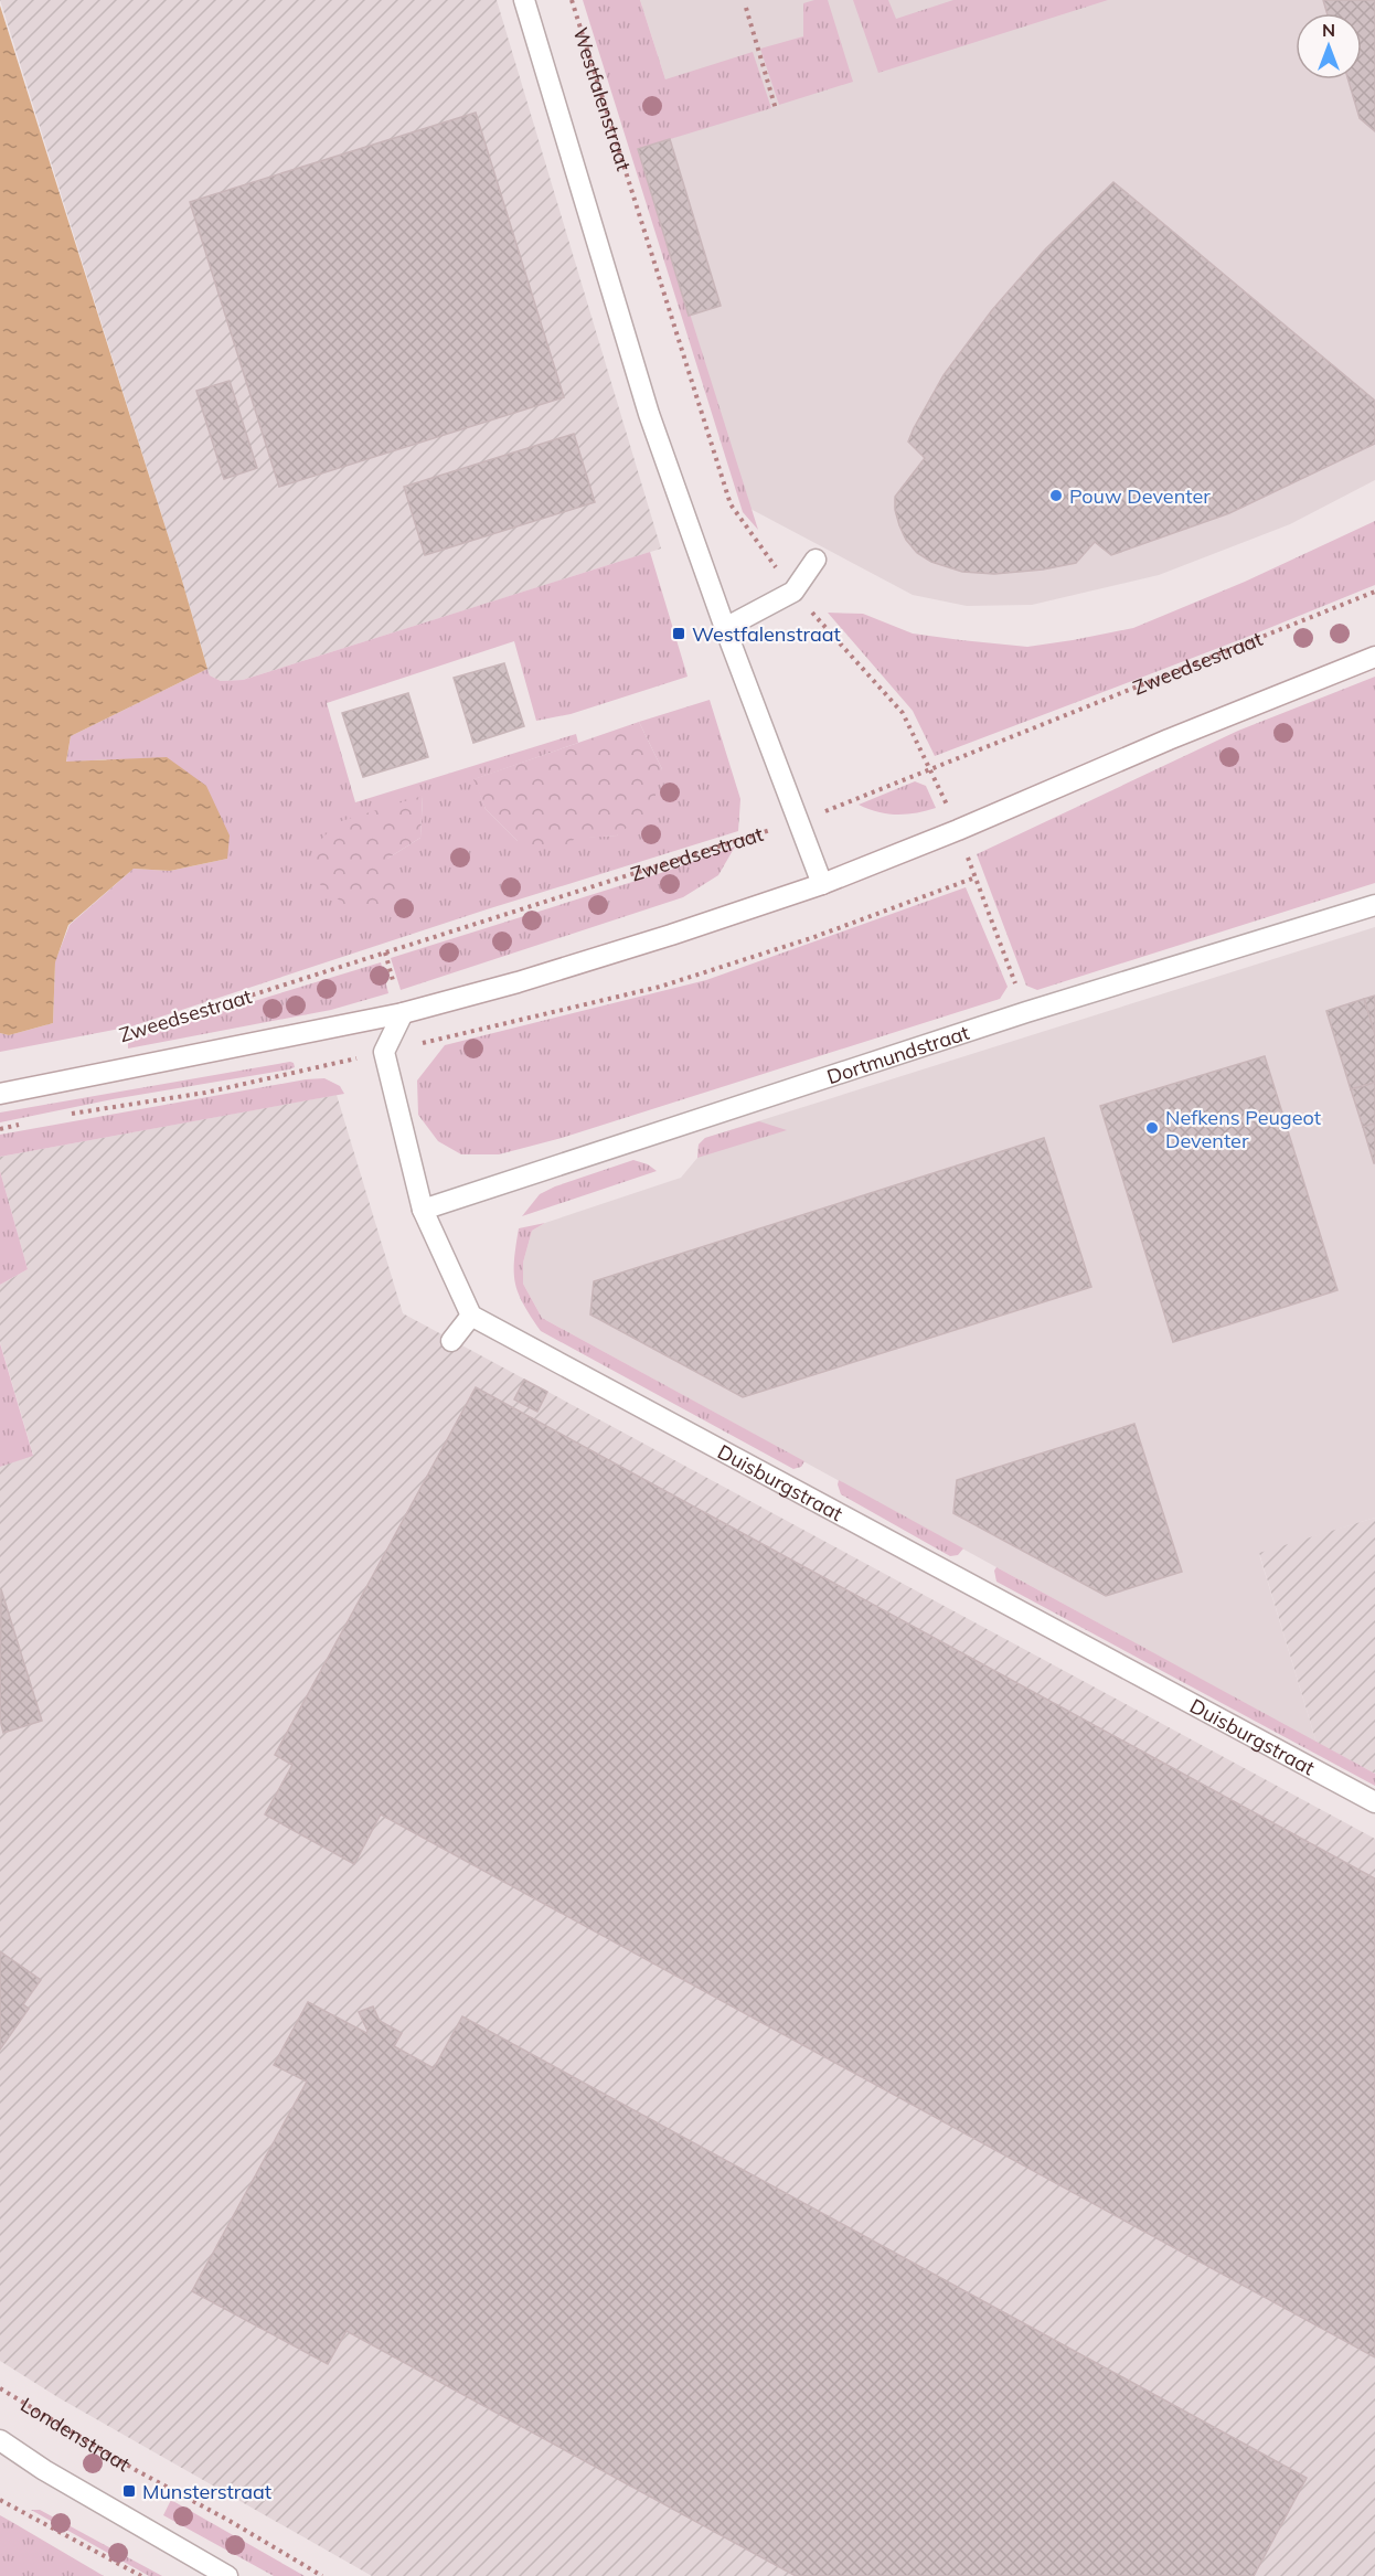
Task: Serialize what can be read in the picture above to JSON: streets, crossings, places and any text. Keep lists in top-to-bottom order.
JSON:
{
  "streets": {
    "street": ["Zweedsestraat", "Dortmundstraat", "Duisburgstraat"],
    "path": ["Westfalenstraat", "Londenstraat"]
  },
  "crossings": [
    ["Westfalenstraat", "Zweedsestraat"],
    ["Westfalenstraat", "Dortmundstraat"]
  ],
  "places": {
    "other": ["Pouw Deventer", "Nefkens Peugeot Deventer"],
    "transit": ["Westfalenstraat", "Munsterstraat"]
  },
  "north": "top"
}
